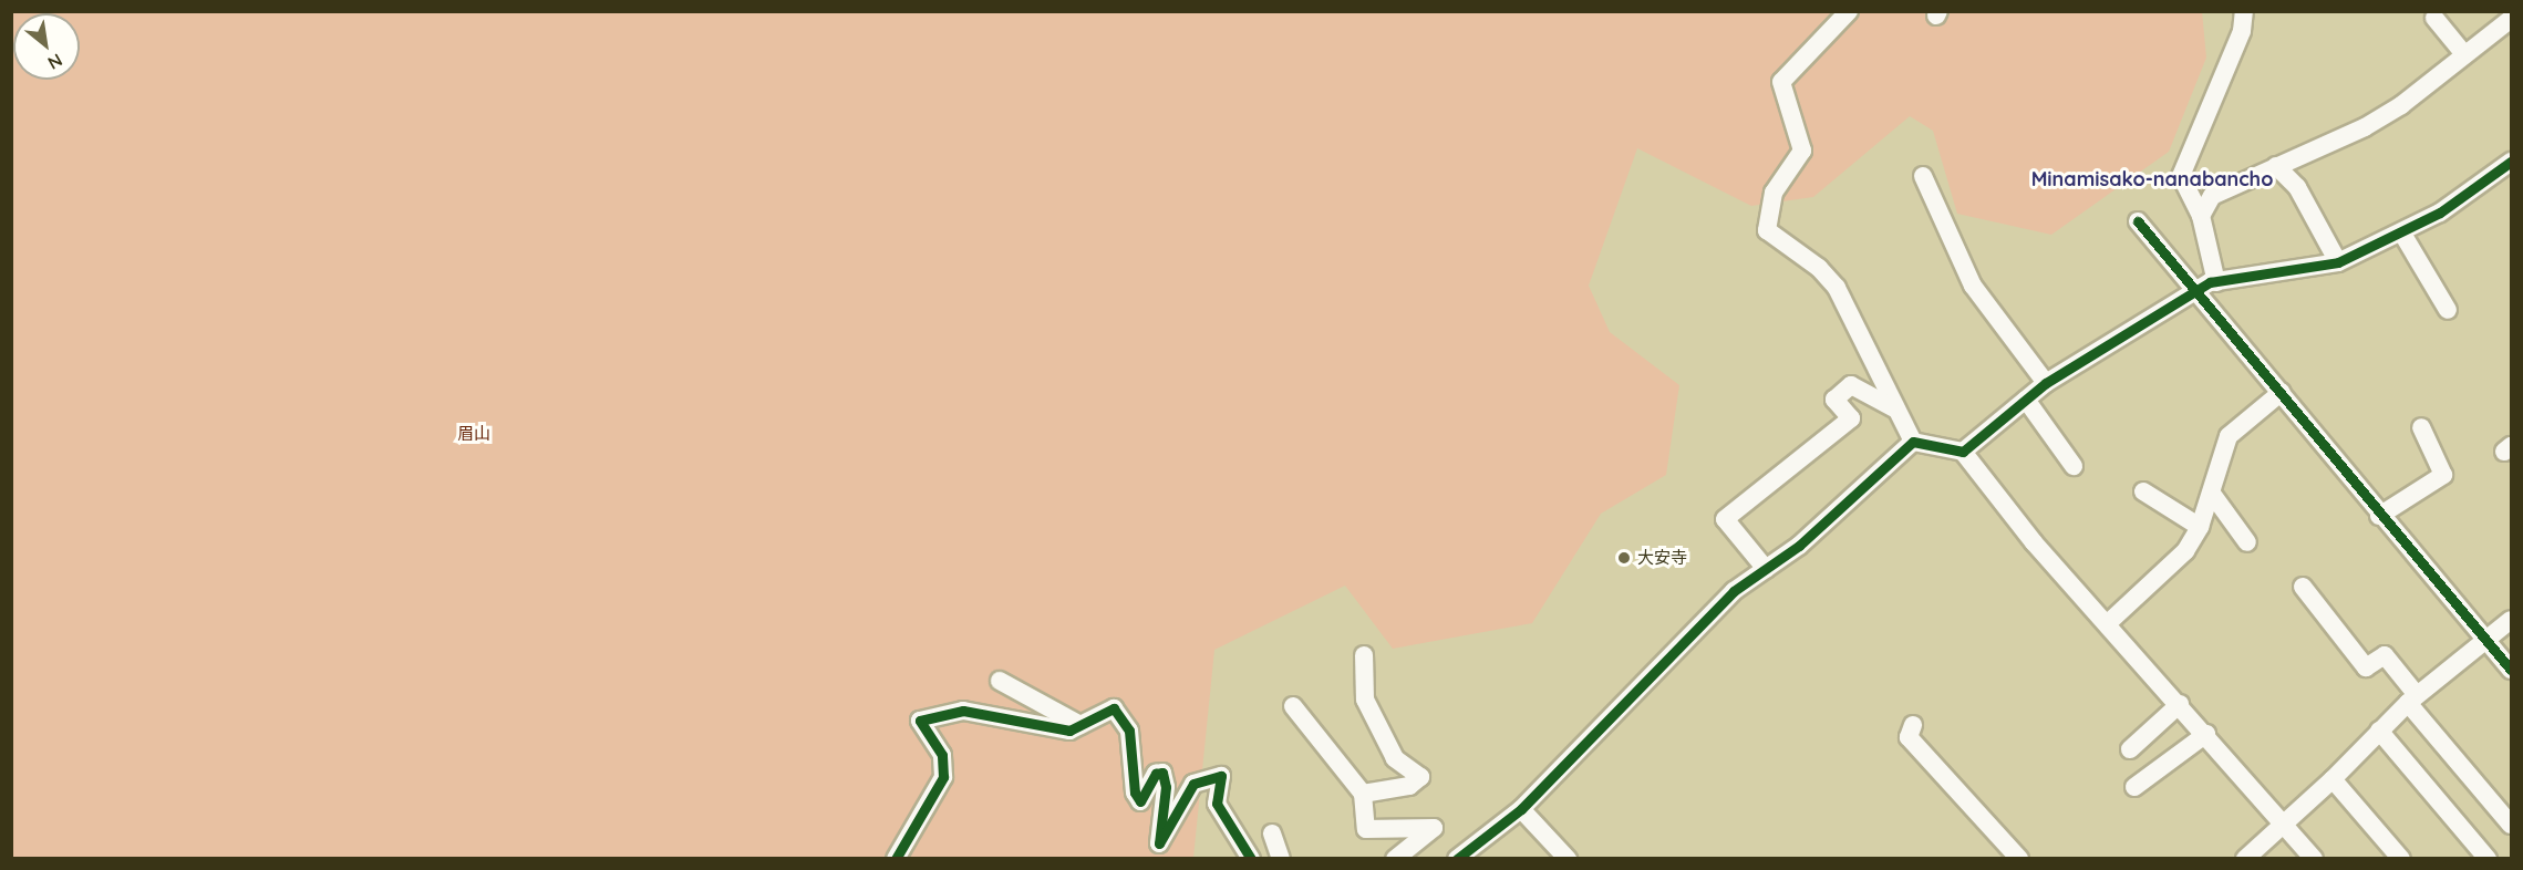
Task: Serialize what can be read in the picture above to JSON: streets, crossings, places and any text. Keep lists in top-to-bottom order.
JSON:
{
  "districts": ["Minamisako-nanabancho"],
  "parks": ["眉山"],
  "places": ["大安寺"],
  "north": "bottom right"
}
